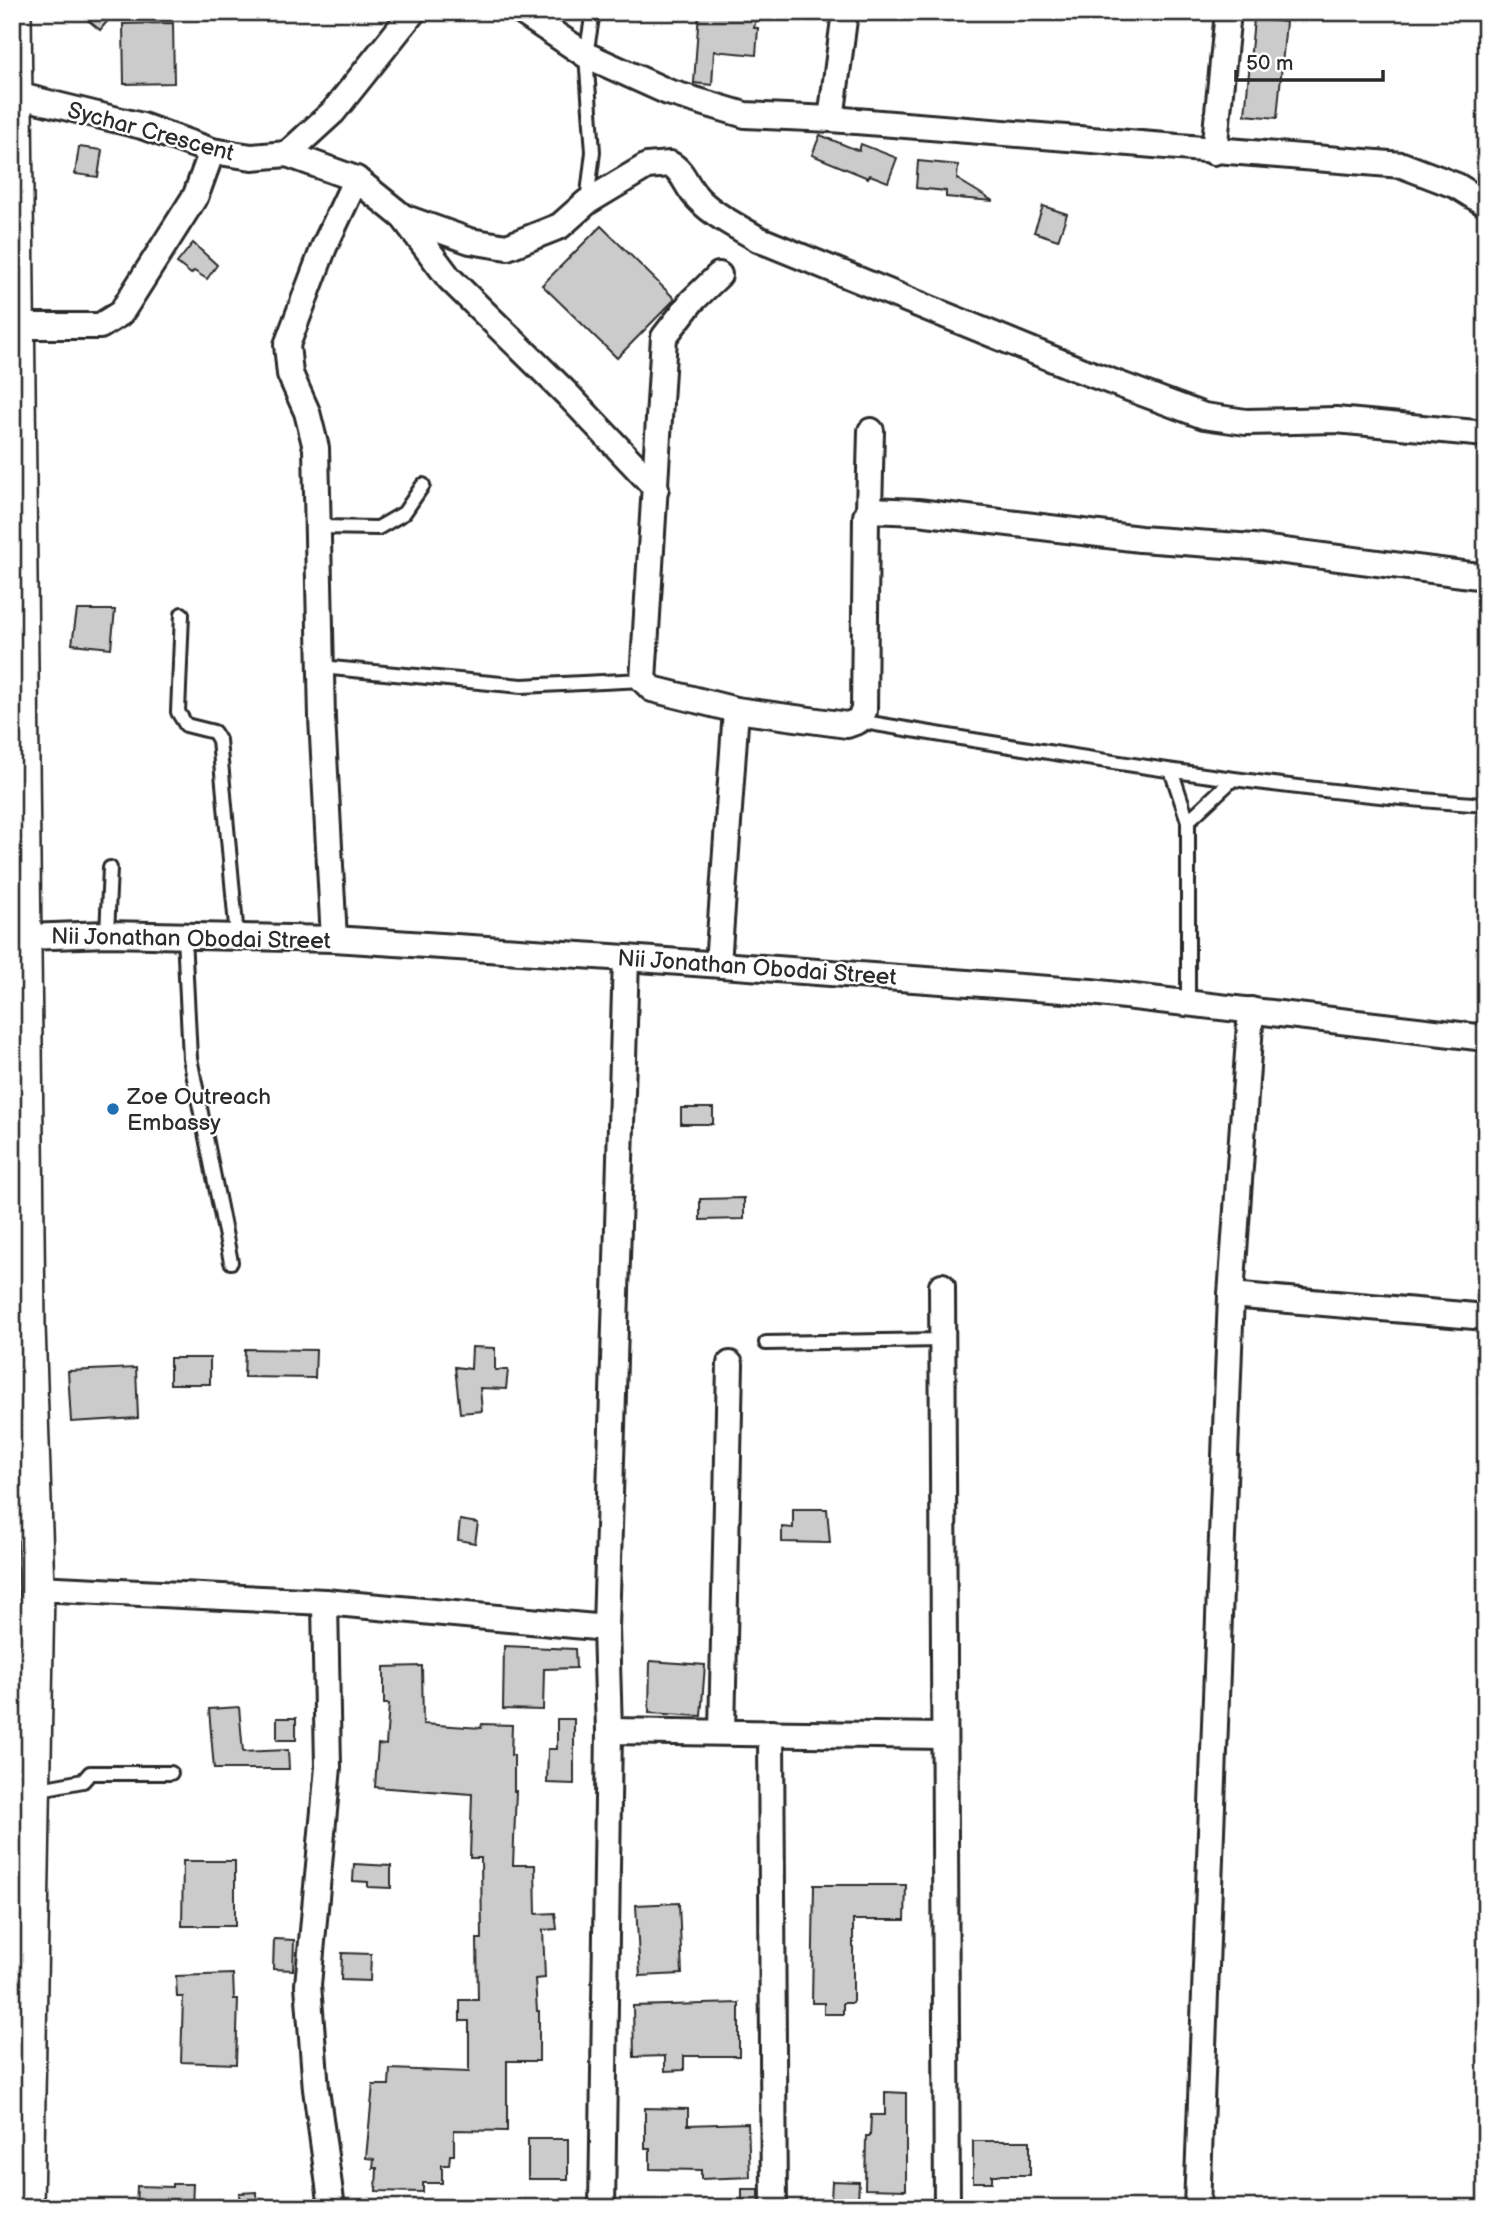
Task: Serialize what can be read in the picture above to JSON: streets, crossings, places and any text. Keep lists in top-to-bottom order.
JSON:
{
  "streets": {
    "street": ["Sychar Crescent", "Nii Jonathan Obodai Street"]
  },
  "places": ["Zoe Outreach Embassy"],
  "scale_bar": "50 m"
}
